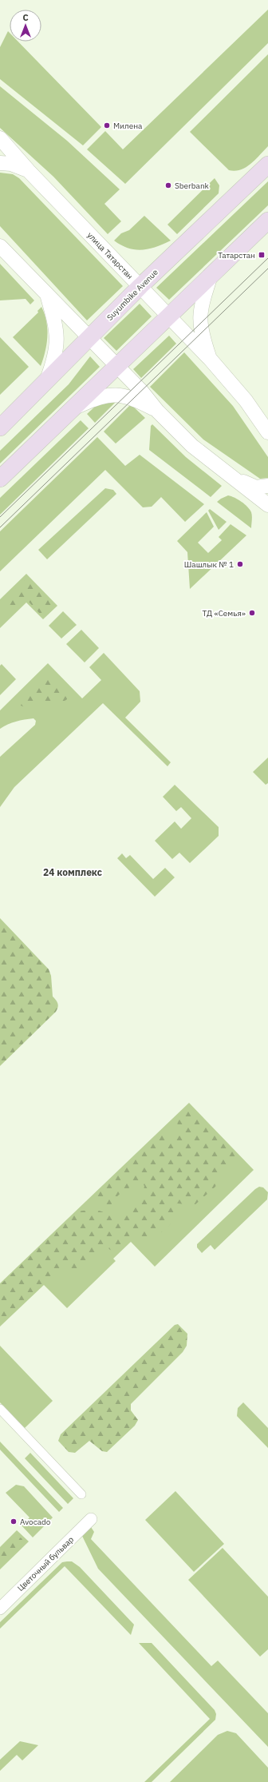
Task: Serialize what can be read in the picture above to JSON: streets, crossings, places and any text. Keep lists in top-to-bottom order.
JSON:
{
  "streets": {
    "main road": ["Suyumbike Avenue"],
    "street": ["улица Татарстан", "Цветочный бульвар"]
  },
  "crossings": [
    ["улица Татарстан", "Suyumbike Avenue"]
  ],
  "districts": ["24 комплекс"],
  "places": {
    "other": [
      "Милена",
      "Sberbank",
      "Шашлык № 1",
      "ТД «Семья»",
      "Avocado"
    ],
    "transit": ["Татарстан"]
  },
  "north": "top"
}
